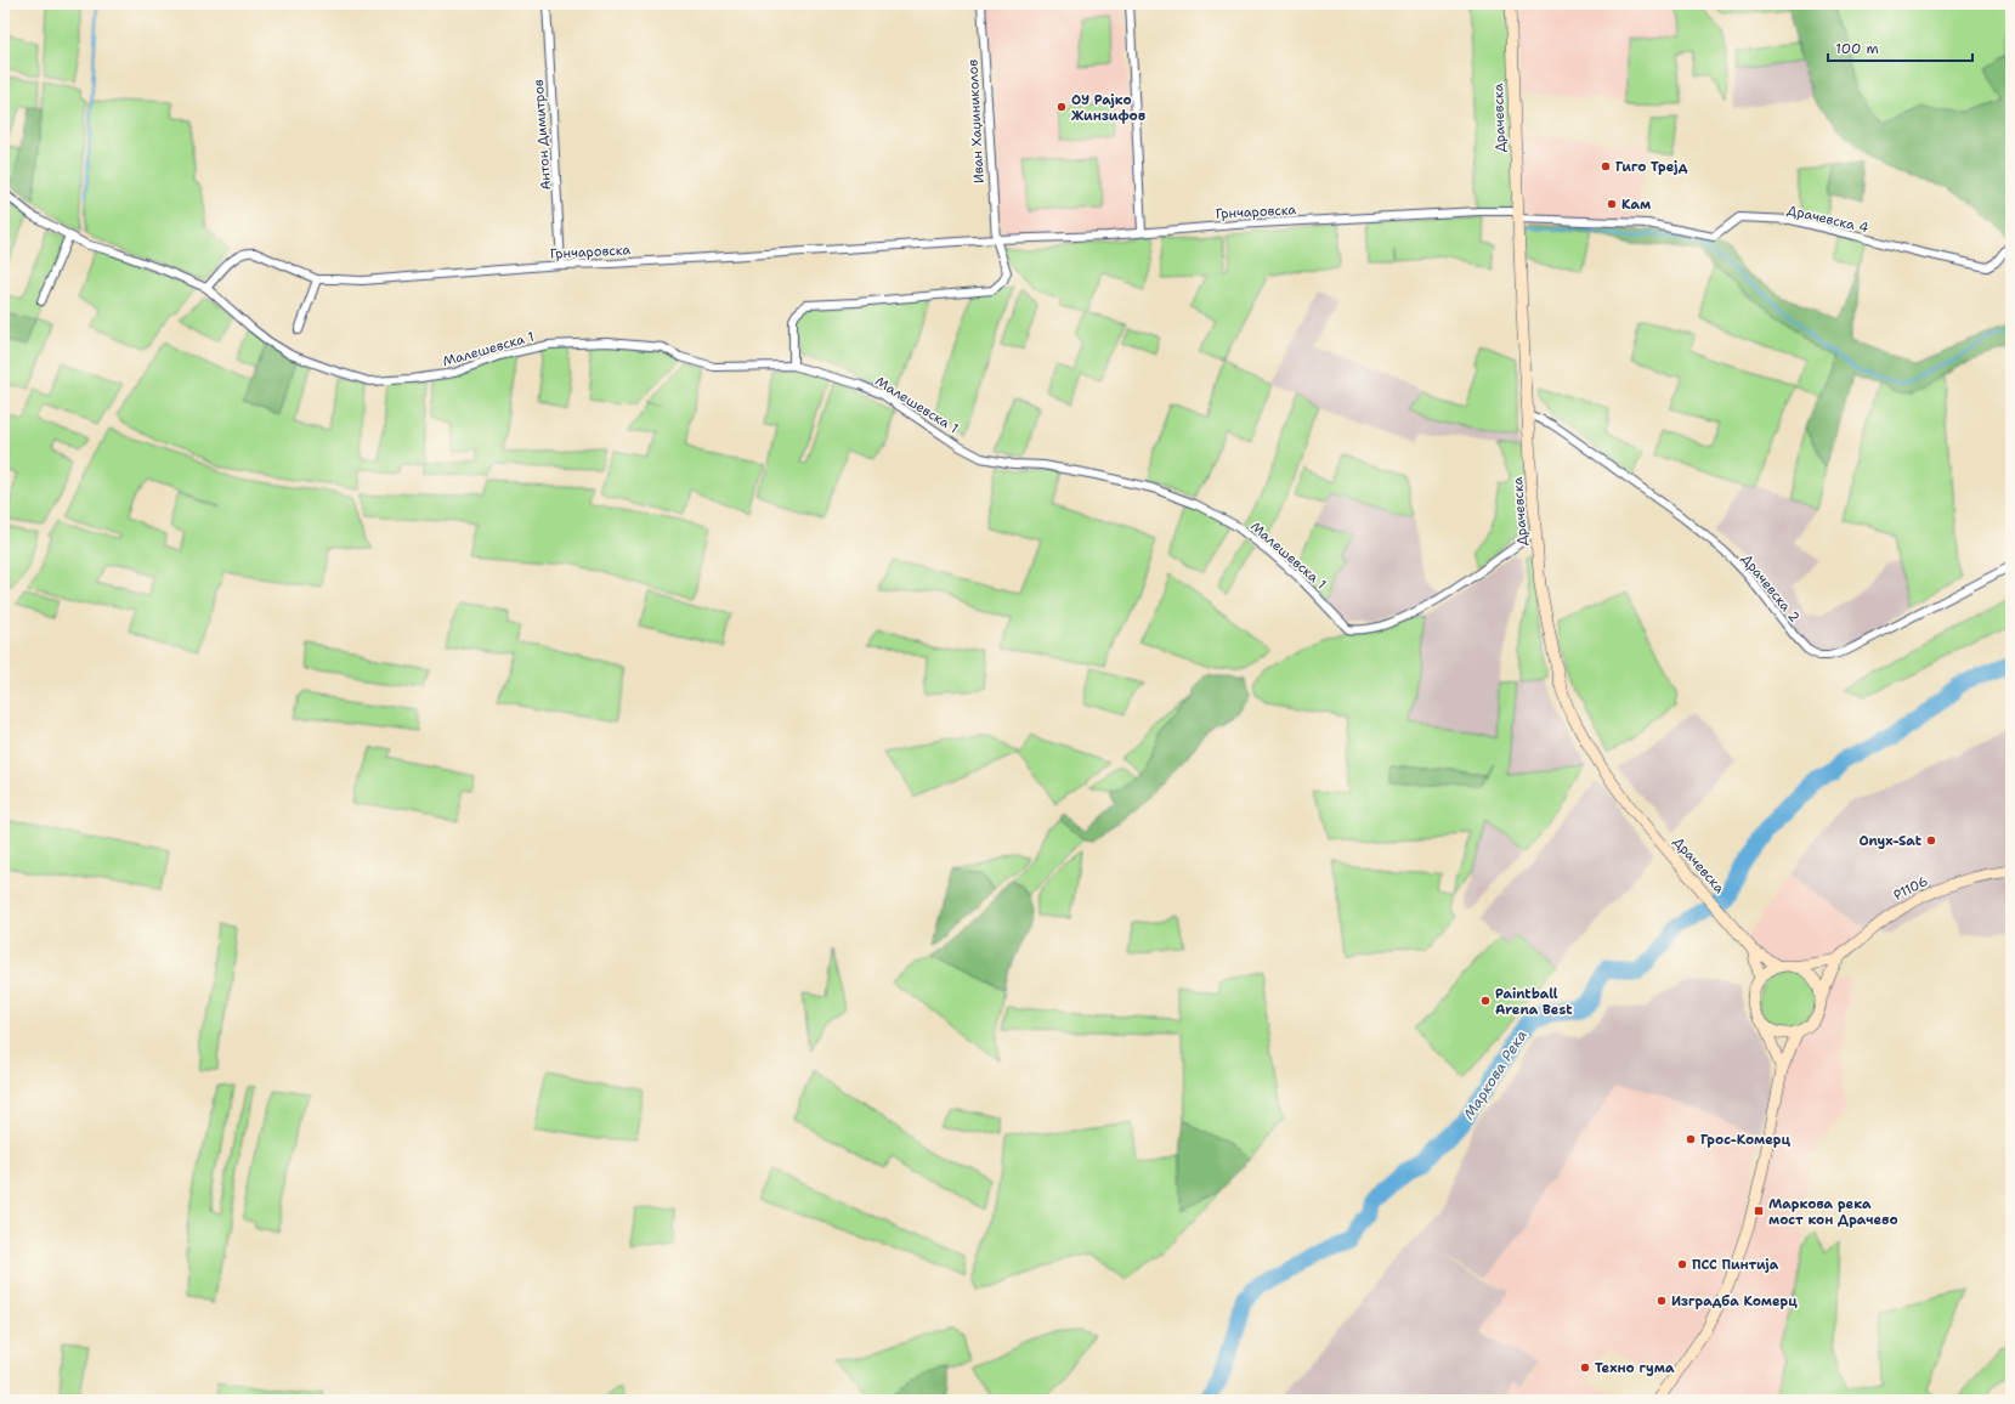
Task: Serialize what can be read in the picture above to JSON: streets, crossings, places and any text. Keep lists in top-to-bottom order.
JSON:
{
  "streets": {
    "main road": ["Драчевска", "P1106"],
    "street": [
      "Иван Хаџиниколов",
      "Антон Димитров",
      "Грнчаровска",
      "Драчевска 4",
      "Малешевска 1",
      "Драчевска 2"
    ]
  },
  "crossings": [
    ["Драчевска", "Грнчаровска"],
    ["Драчевска", "Драчевска 4"],
    ["Драчевска", "Малешевска 1"],
    ["Драчевска", "Драчевска 2"],
    ["Иван Хаџиниколов", "Грнчаровска"],
    ["Антон Димитров", "Грнчаровска"],
    ["Грнчаровска", "Драчевска 4"],
    ["Грнчаровска", "Малешевска 1"]
  ],
  "water": ["Маркова Река"],
  "places": {
    "other": [
      "ОУ Рајко Жинзифов",
      "Гиго Трејд",
      "Кам",
      "Onyx-Sat",
      "Paintball Arena Best",
      "Грос-Комерц",
      "ПСС Пинтија",
      "Изградба Комерц",
      "Техно гума"
    ],
    "transit": ["Маркова река мост кон Драчево"]
  },
  "scale_bar": "100 m"
}
